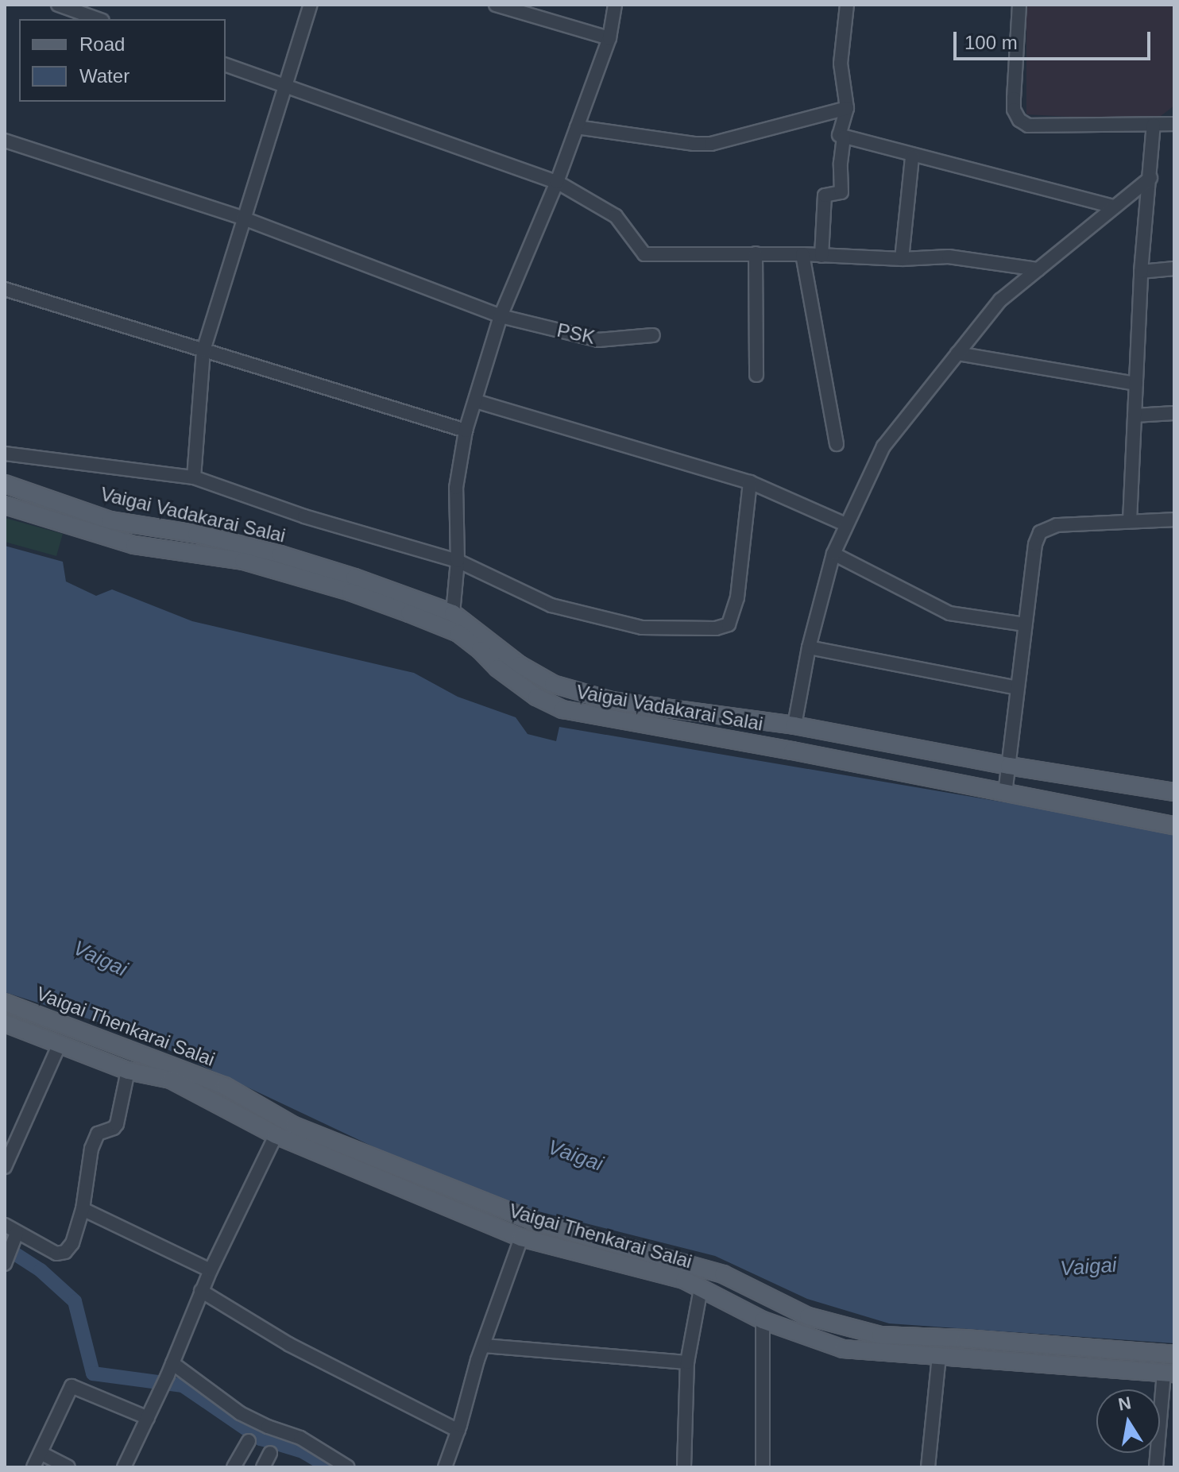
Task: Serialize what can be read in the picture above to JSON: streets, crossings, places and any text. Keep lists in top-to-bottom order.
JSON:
{
  "streets": {
    "main road": ["Vaigai Vadakarai Salai", "Vaigai Thenkarai Salai"],
    "street": ["PSK"]
  },
  "water": ["Vaigai"],
  "legend": ["Road", "Water"],
  "scale_bar": "100 m",
  "north": "top"
}
